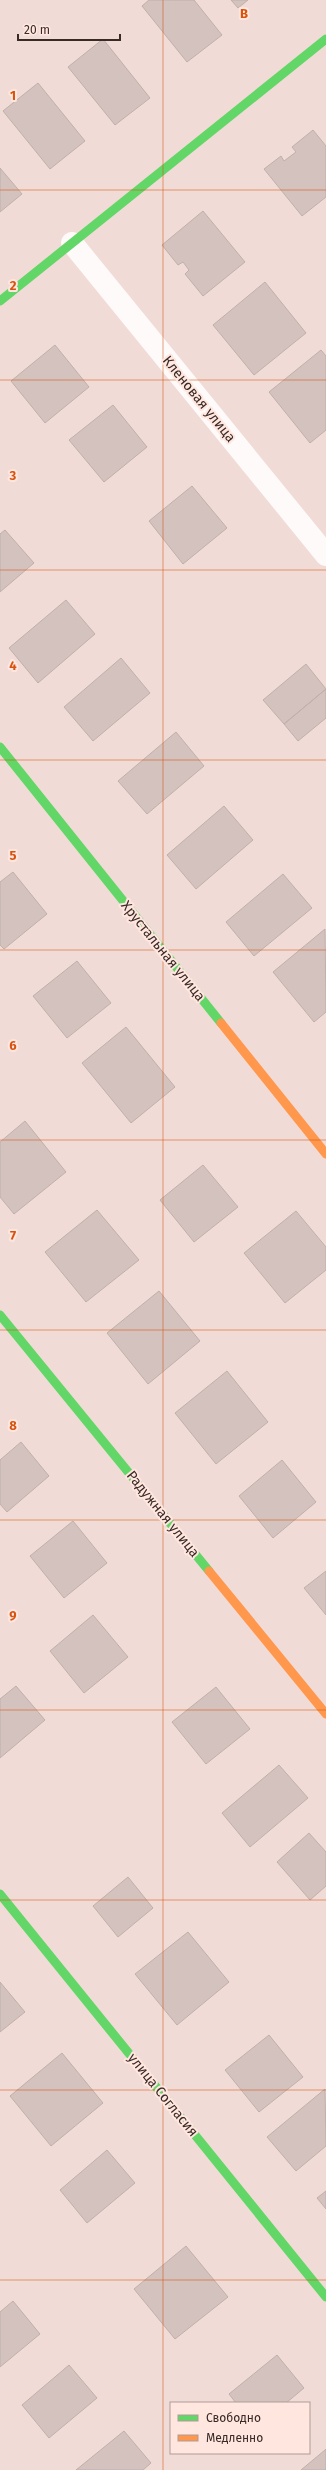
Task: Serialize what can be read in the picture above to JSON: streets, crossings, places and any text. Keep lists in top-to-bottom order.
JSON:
{
  "streets": {
    "street": [
      "Кленовая улица",
      "Хрустальная улица",
      "Радужная улица",
      "улица Согласия"
    ]
  },
  "legend": ["Свободно", "Медленно"],
  "scale_bar": "20 m",
  "grid": {
    "columns": ["B"],
    "rows": [
      "1",
      "2",
      "3",
      "4",
      "5",
      "6",
      "7",
      "8",
      "9"
    ]
  }
}
